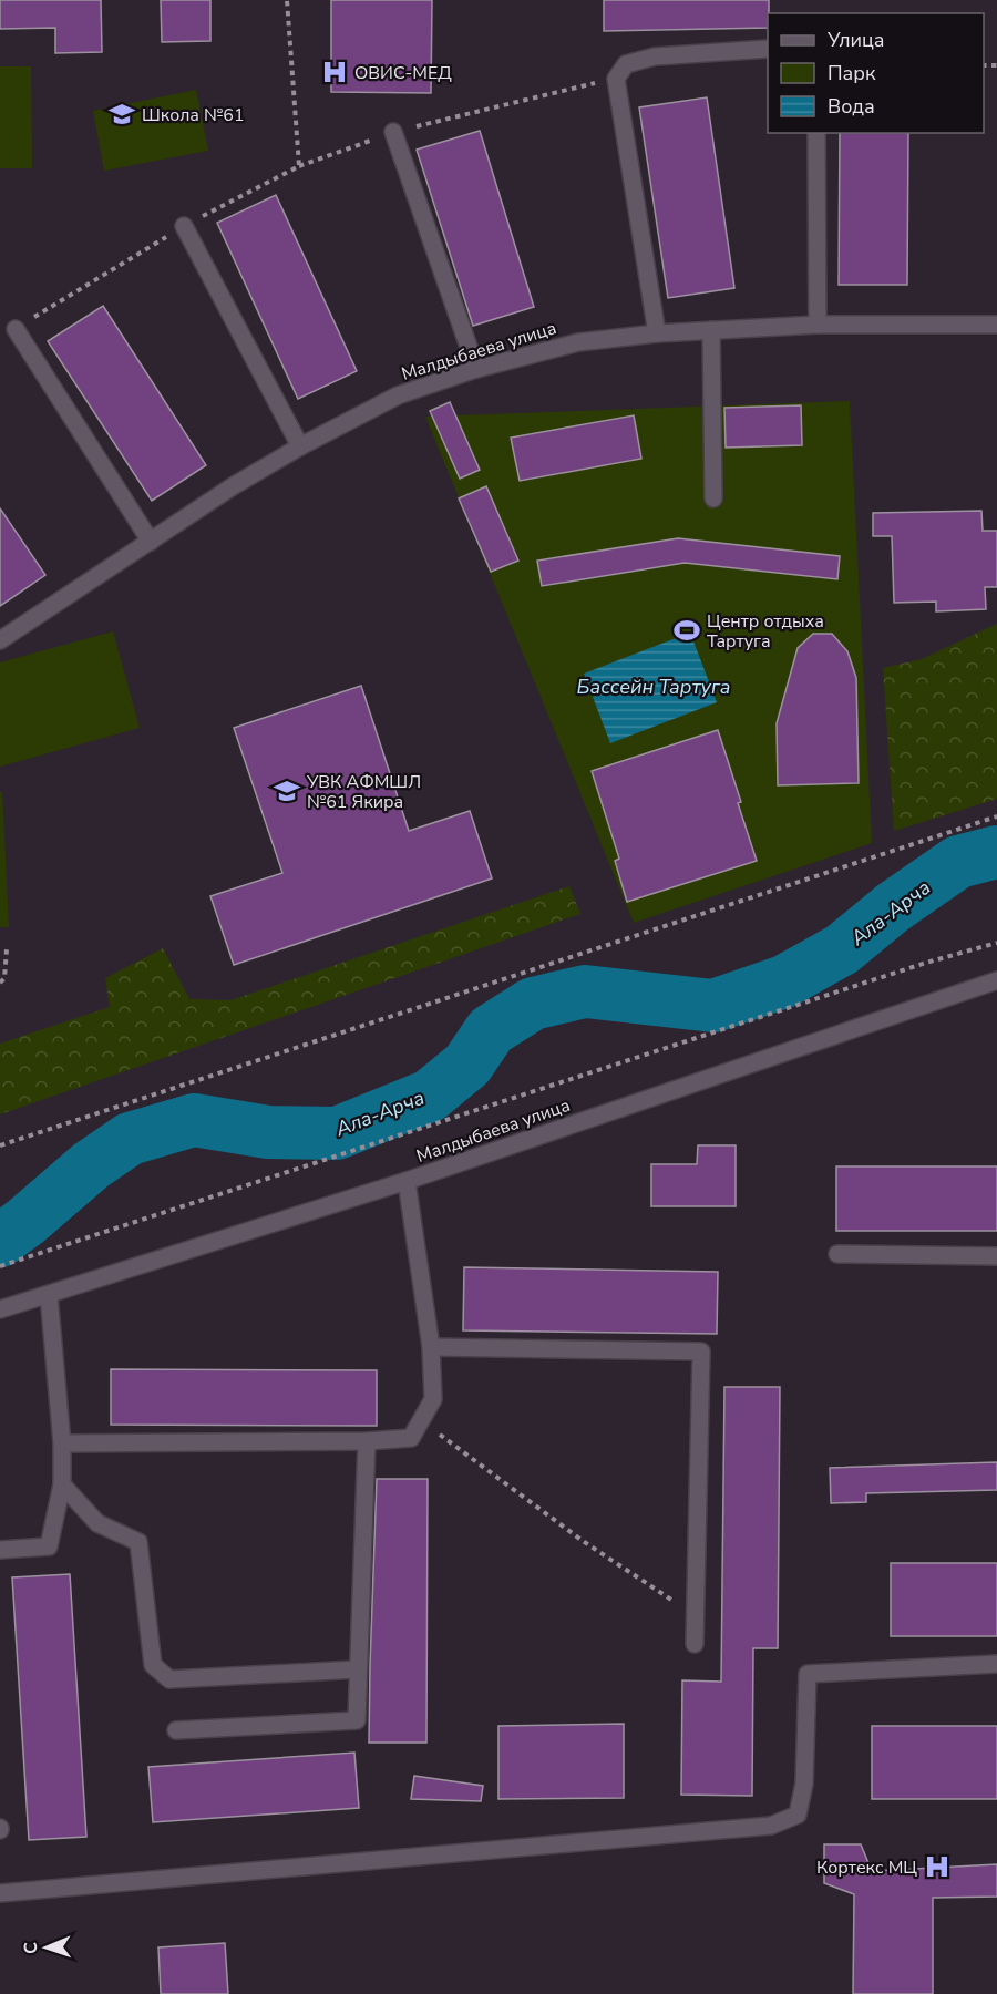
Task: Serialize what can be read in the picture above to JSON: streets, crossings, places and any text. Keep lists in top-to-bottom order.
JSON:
{
  "streets": {
    "street": ["Малдыбаева улица"]
  },
  "water": ["Бассейн Тартуга", "Ала-Арча"],
  "places": {
    "hospital": ["ОВИС-МЕД", "Кортекс МЦ"],
    "school or university": ["Школа №61", "УВК АФМШЛ №61 Якира"],
    "sports": ["Центр отдыха Тартуга"]
  },
  "legend": ["Улица", "Парк", "Вода"],
  "north": "left"
}
